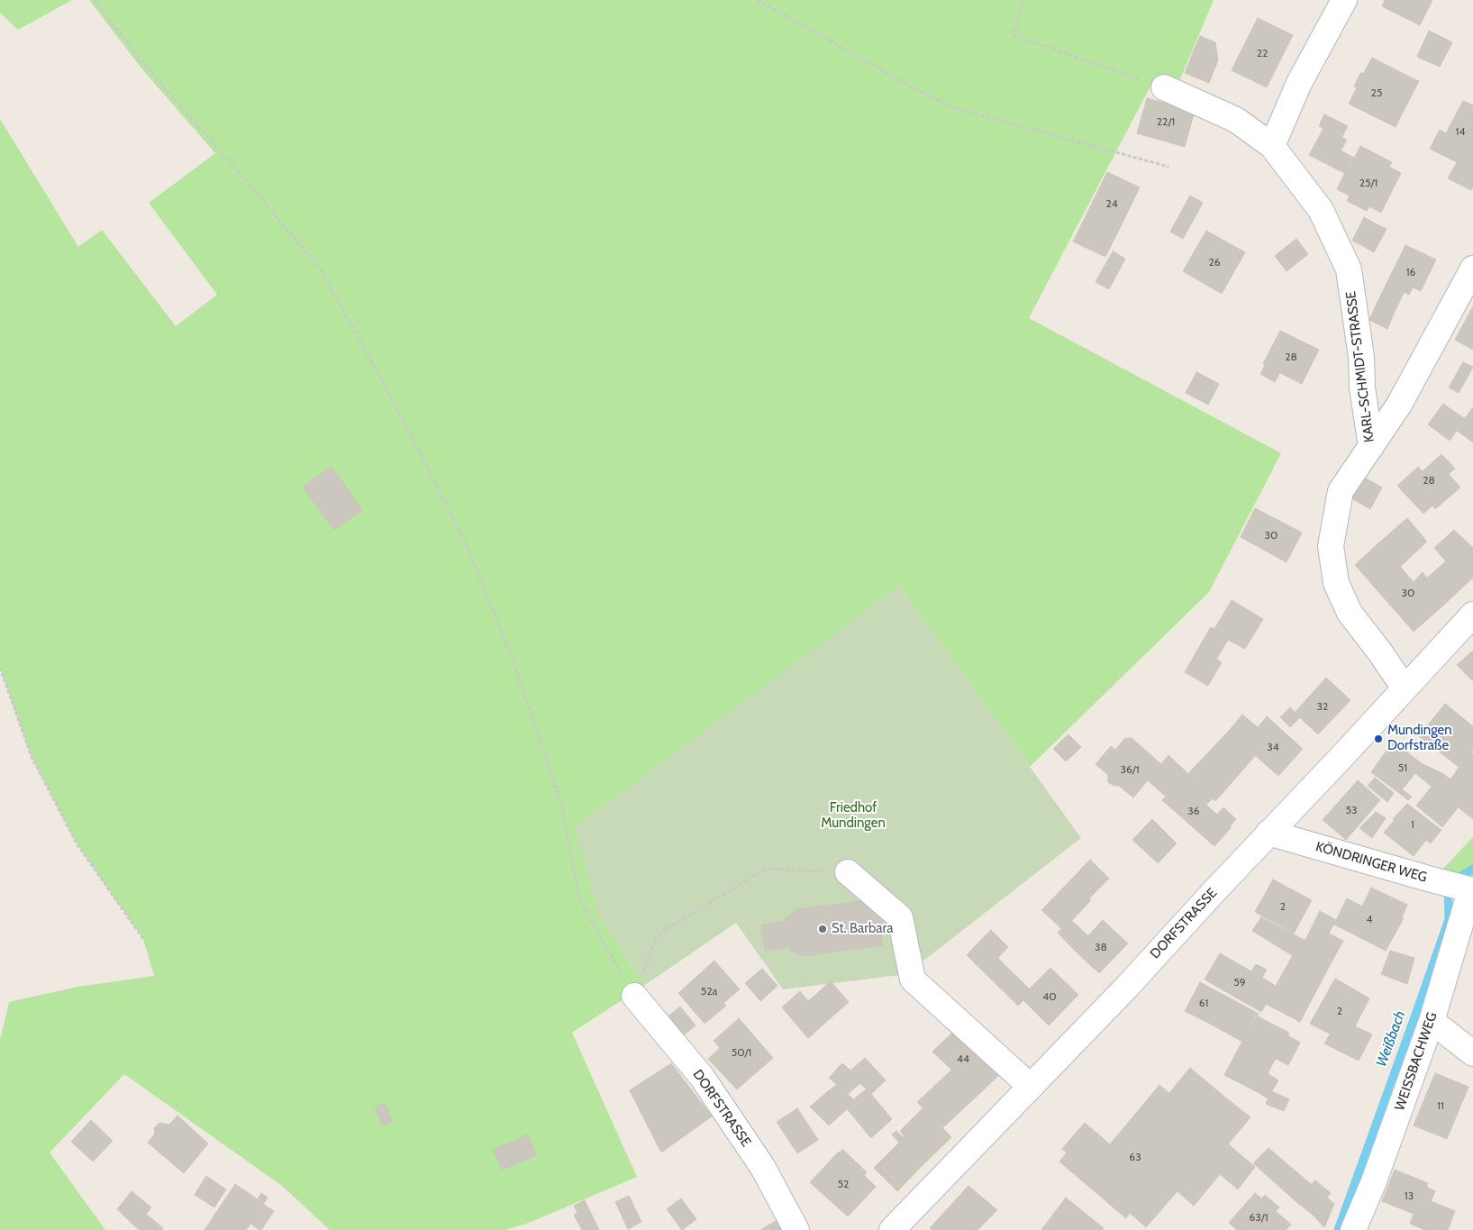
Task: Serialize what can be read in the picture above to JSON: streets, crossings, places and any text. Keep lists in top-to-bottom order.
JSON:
{
  "streets": {
    "street": [
      "KARL-SCHMIDT-STRASSE",
      "KÖNDRINGER WEG",
      "DORFSTRASSE",
      "WEISSBACHWEG"
    ]
  },
  "crossings": [
    ["KARL-SCHMIDT-STRASSE", "DORFSTRASSE"],
    ["KÖNDRINGER WEG", "DORFSTRASSE"],
    ["KÖNDRINGER WEG", "WEISSBACHWEG"]
  ],
  "water": ["Weißbach"],
  "parks": ["Friedhof Mundingen"],
  "places": ["Mundingen Dorfstraße", "St. Barbara"],
  "house_numbers": [
    "22",
    "25",
    "22/1",
    "14",
    "25/1",
    "24",
    "26",
    "16",
    "28",
    "28",
    "30",
    "30",
    "32",
    "34",
    "51",
    "36/1",
    "53",
    "36",
    "1",
    "2",
    "4",
    "38",
    "59",
    "52a",
    "40",
    "61",
    "2",
    "50/1",
    "44",
    "11",
    "63",
    "52",
    "13",
    "63/1"
  ]
}
